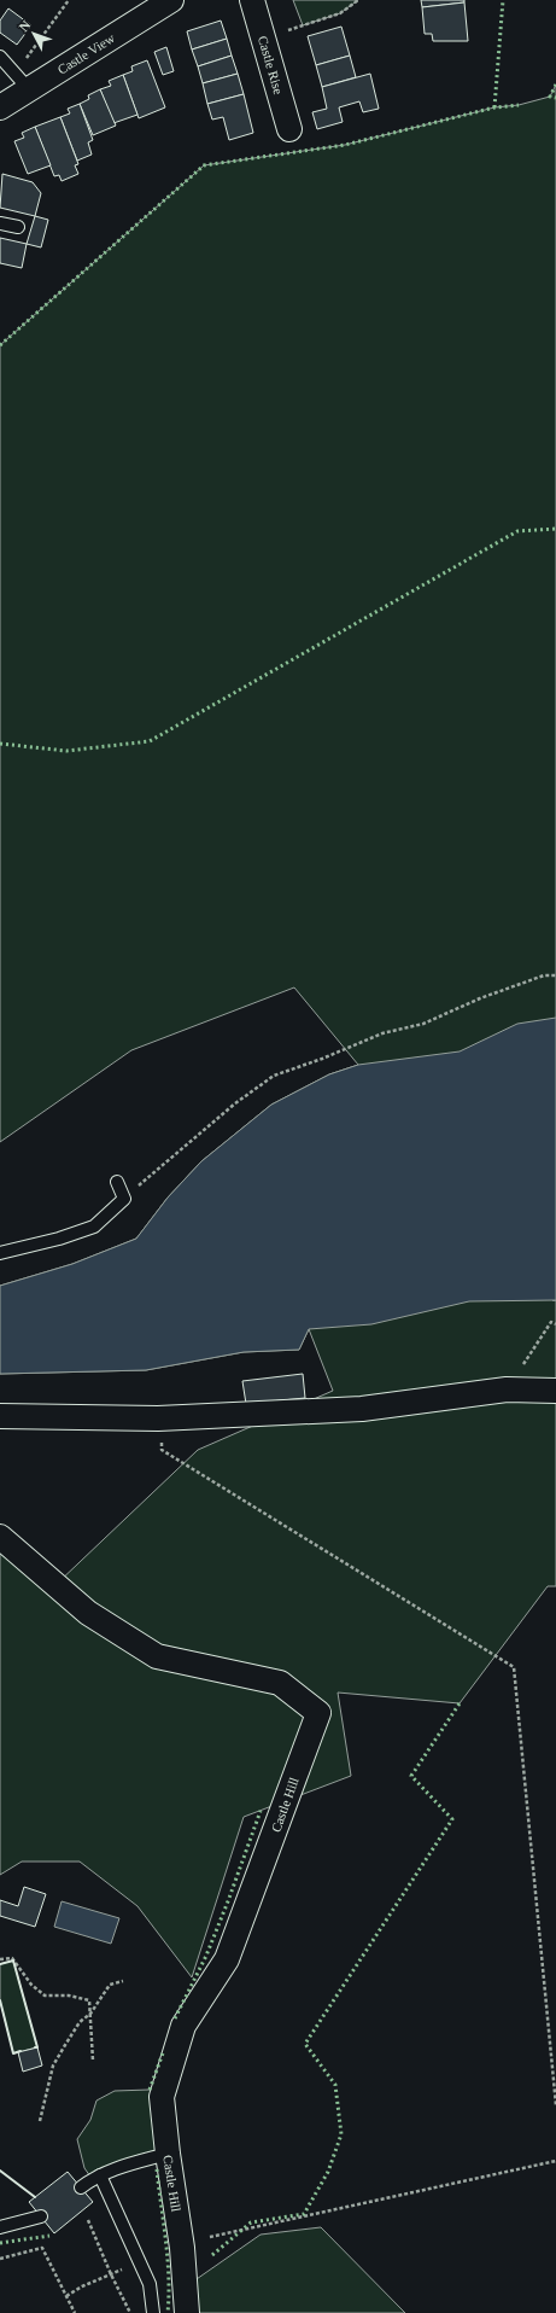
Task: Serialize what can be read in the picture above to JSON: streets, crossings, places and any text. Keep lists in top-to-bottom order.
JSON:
{
  "streets": {
    "street": ["Castle View", "Castle Rise", "Castle Hill"]
  },
  "north": "top left"
}
